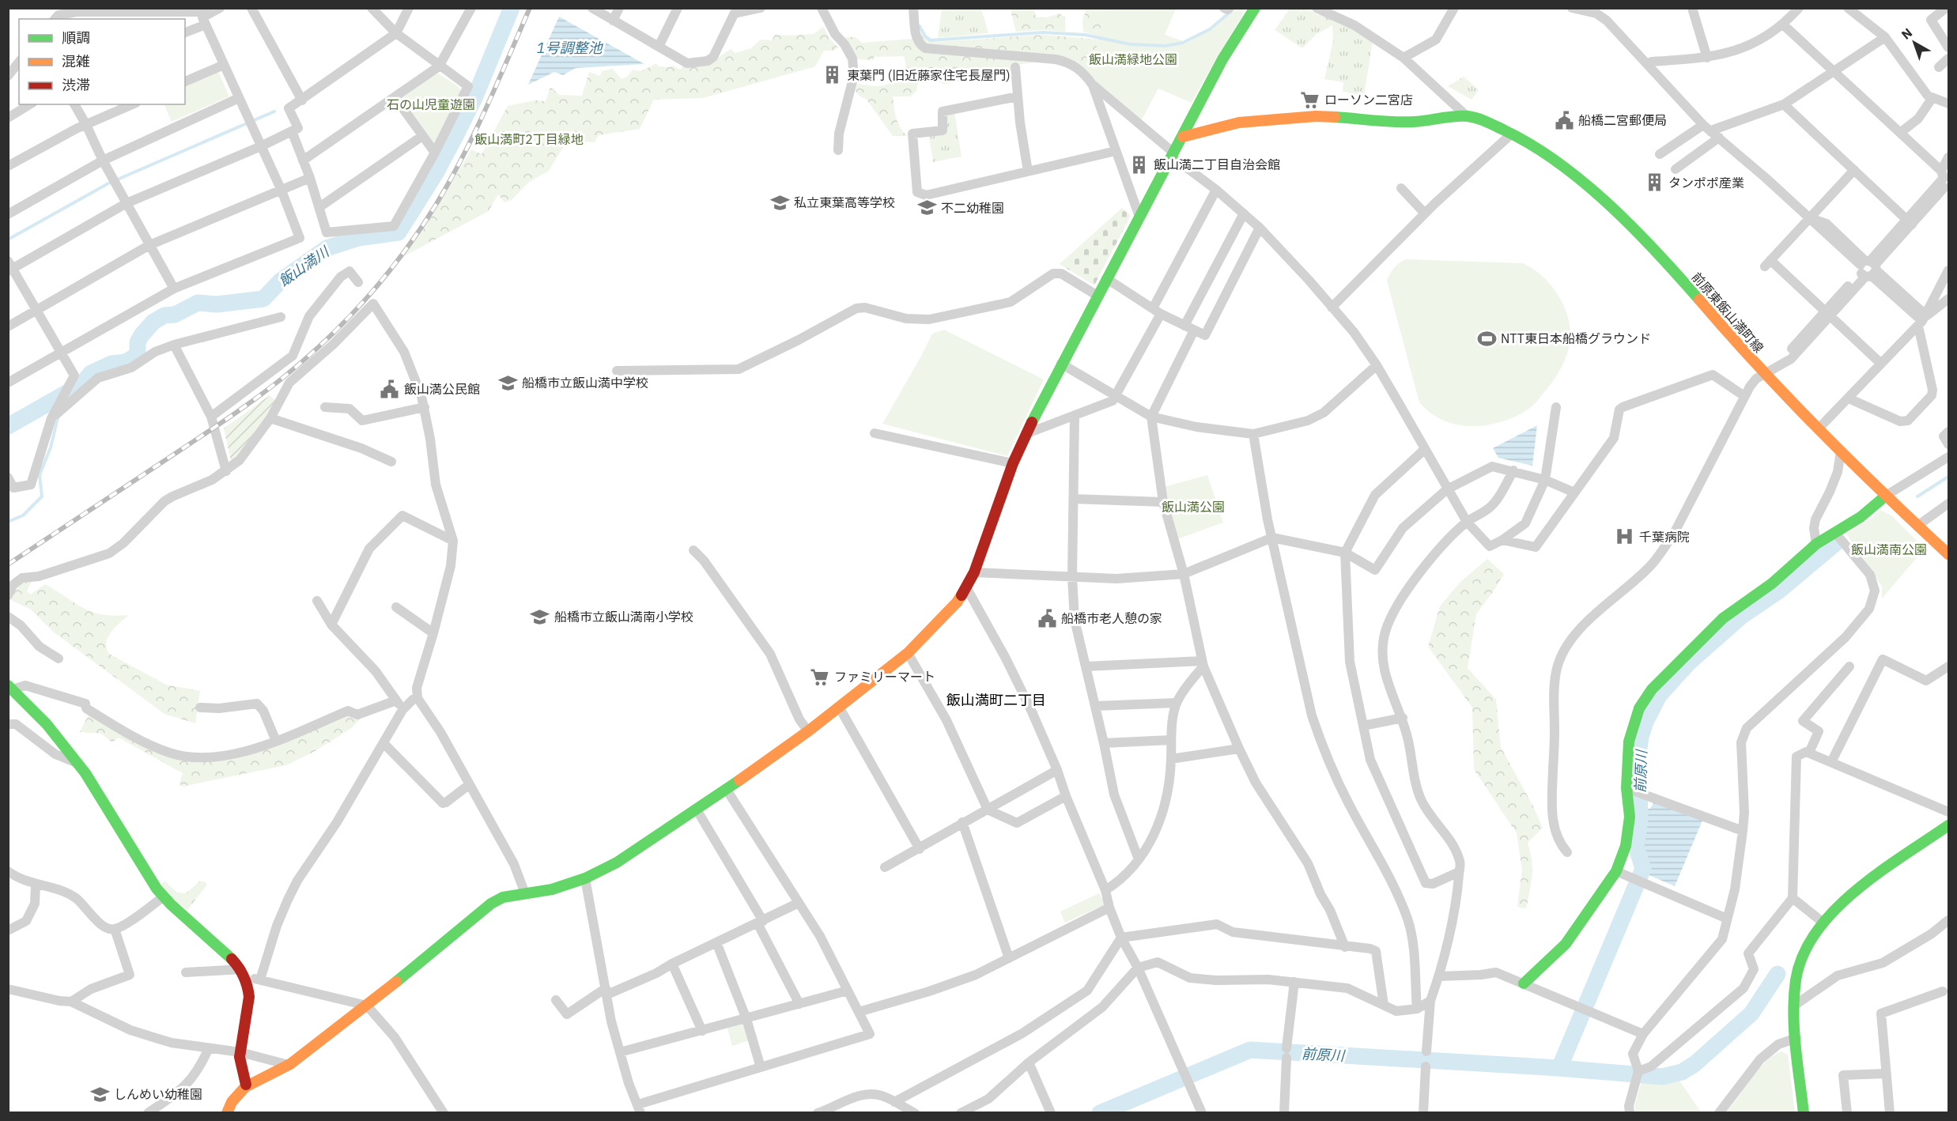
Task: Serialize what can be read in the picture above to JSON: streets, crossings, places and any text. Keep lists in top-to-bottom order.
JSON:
{
  "streets": {
    "street": ["前原東飯山満町線"]
  },
  "districts": ["飯山満町二丁目"],
  "water": ["1号調整池", "飯山満川", "前原川"],
  "parks": [
    "飯山満緑地公園",
    "石の山児童遊園",
    "飯山満町2丁目緑地",
    "飯山満公園",
    "飯山満南公園"
  ],
  "places": {
    "building": ["東葉門 (旧近藤家住宅長屋門)", "飯山満二丁目自治会館", "タンポポ産業"],
    "supermarket": ["ローソン二宮店", "ファミリーマート"],
    "public building": ["船橋二宮郵便局", "飯山満公民館", "船橋市老人憩の家"],
    "school or university": [
      "私立東葉高等学校",
      "不二幼稚園",
      "船橋市立飯山満中学校",
      "船橋市立飯山満南小学校",
      "しんめい幼稚園"
    ],
    "sports": ["NTT東日本船橋グラウンド"],
    "hospital": ["千葉病院"]
  },
  "legend": ["順調", "混雑", "渋滞"],
  "north": "top left"
}
